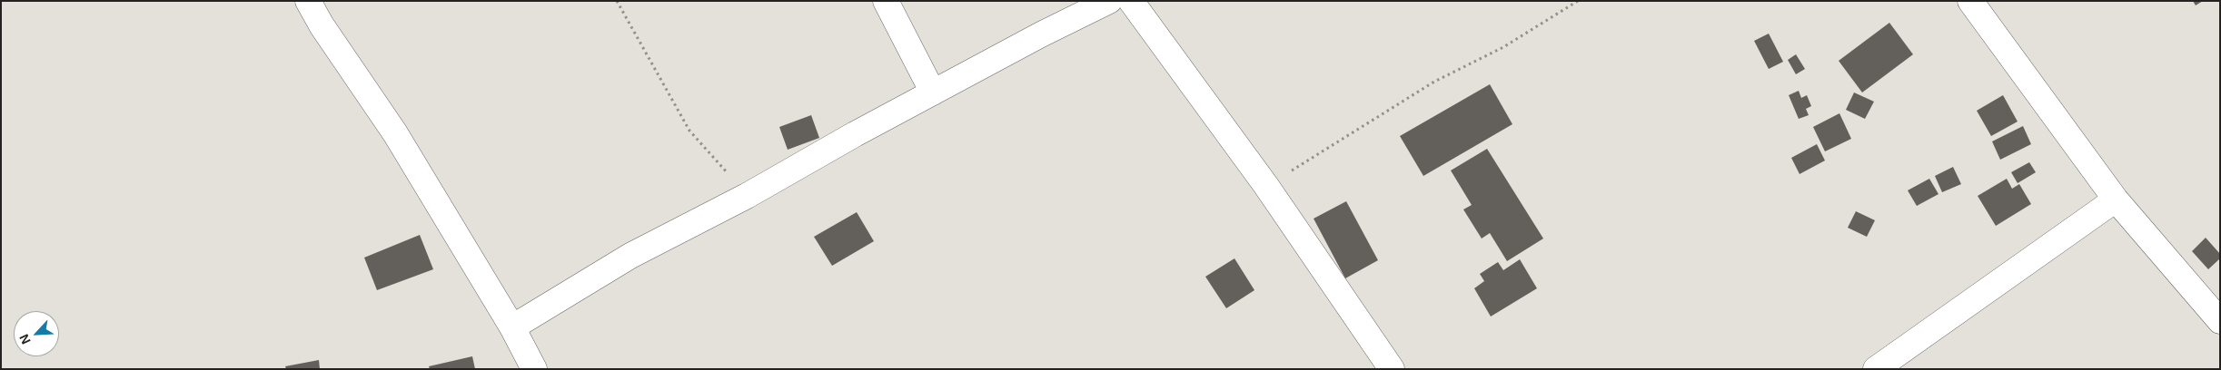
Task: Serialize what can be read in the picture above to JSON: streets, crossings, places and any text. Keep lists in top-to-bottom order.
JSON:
{
  "north": "bottom left"
}
